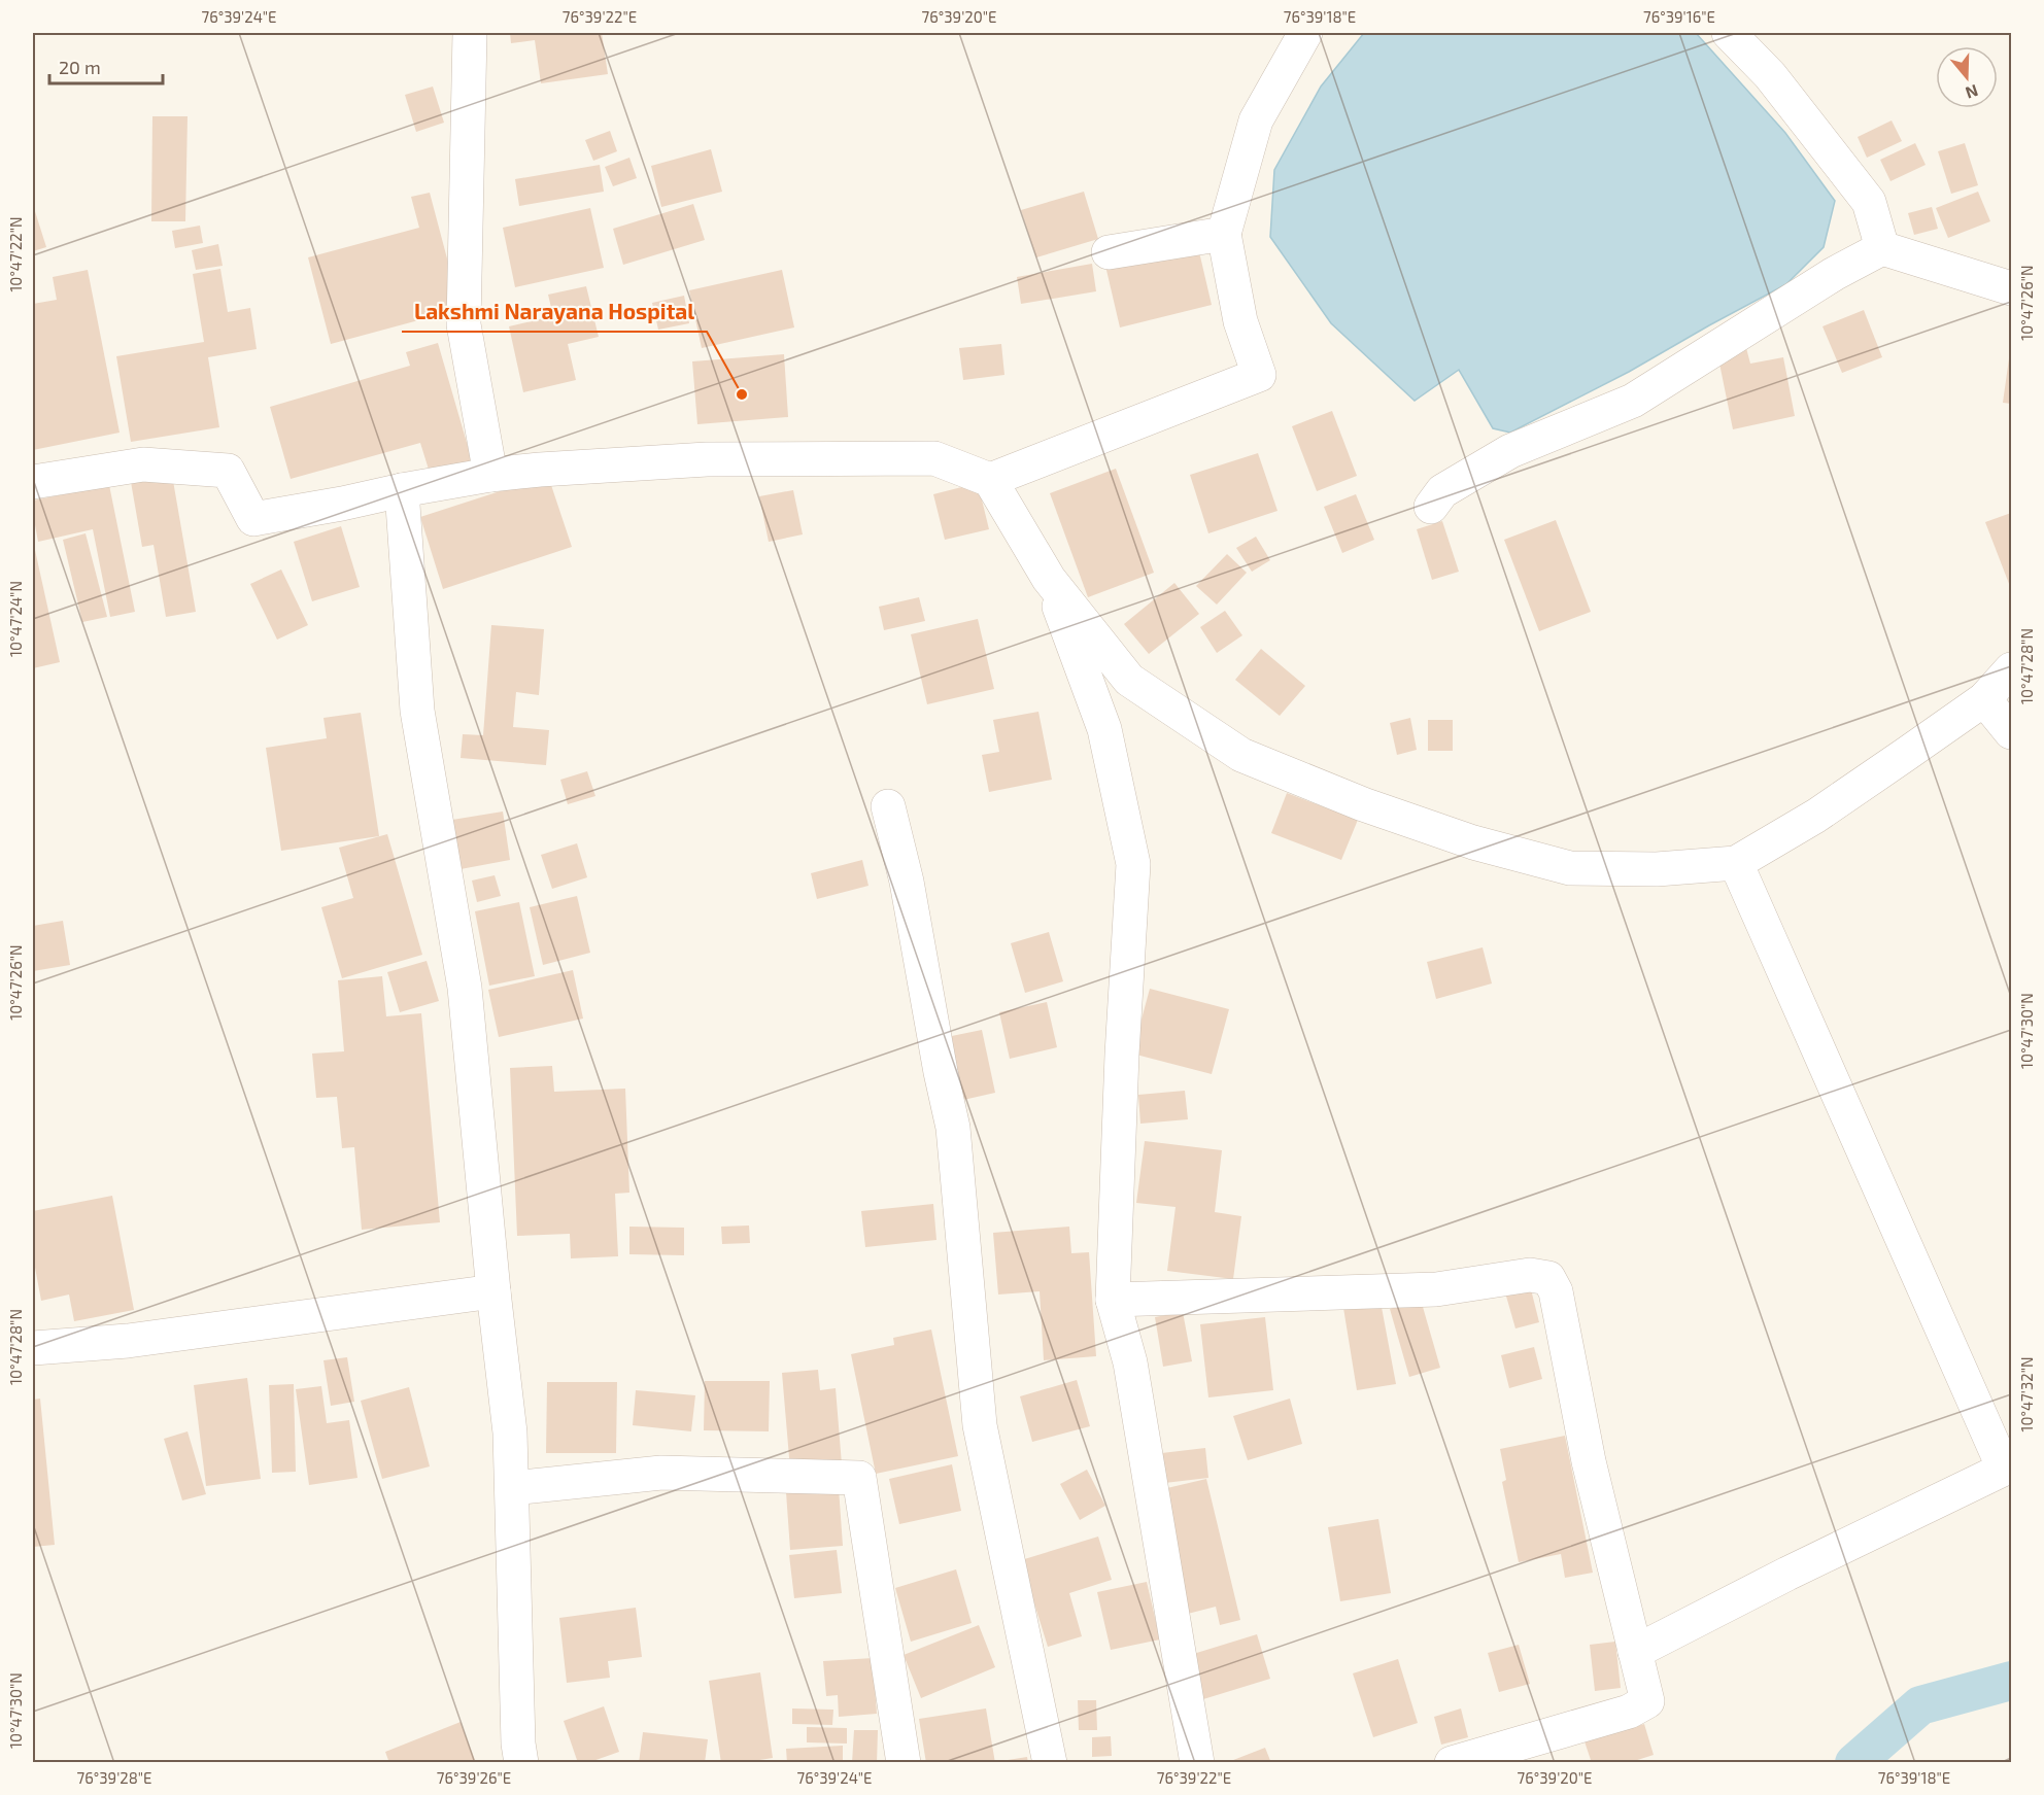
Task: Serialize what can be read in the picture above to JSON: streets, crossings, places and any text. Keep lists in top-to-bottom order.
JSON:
{
  "places": ["Lakshmi Narayana Hospital"],
  "scale_bar": "20 m",
  "north": "bottom",
  "coordinates": [
    "76°39'24\"E",
    "76°39'22\"E",
    "76°39'20\"E",
    "76°39'18\"E",
    "76°39'16\"E",
    "10°47'22\"N",
    "10°47'26\"N",
    "10°47'24\"N",
    "10°47'28\"N",
    "10°47'30\"N",
    "10°47'32\"N",
    "76°39'28\"E",
    "76°39'26\"E"
  ]
}
